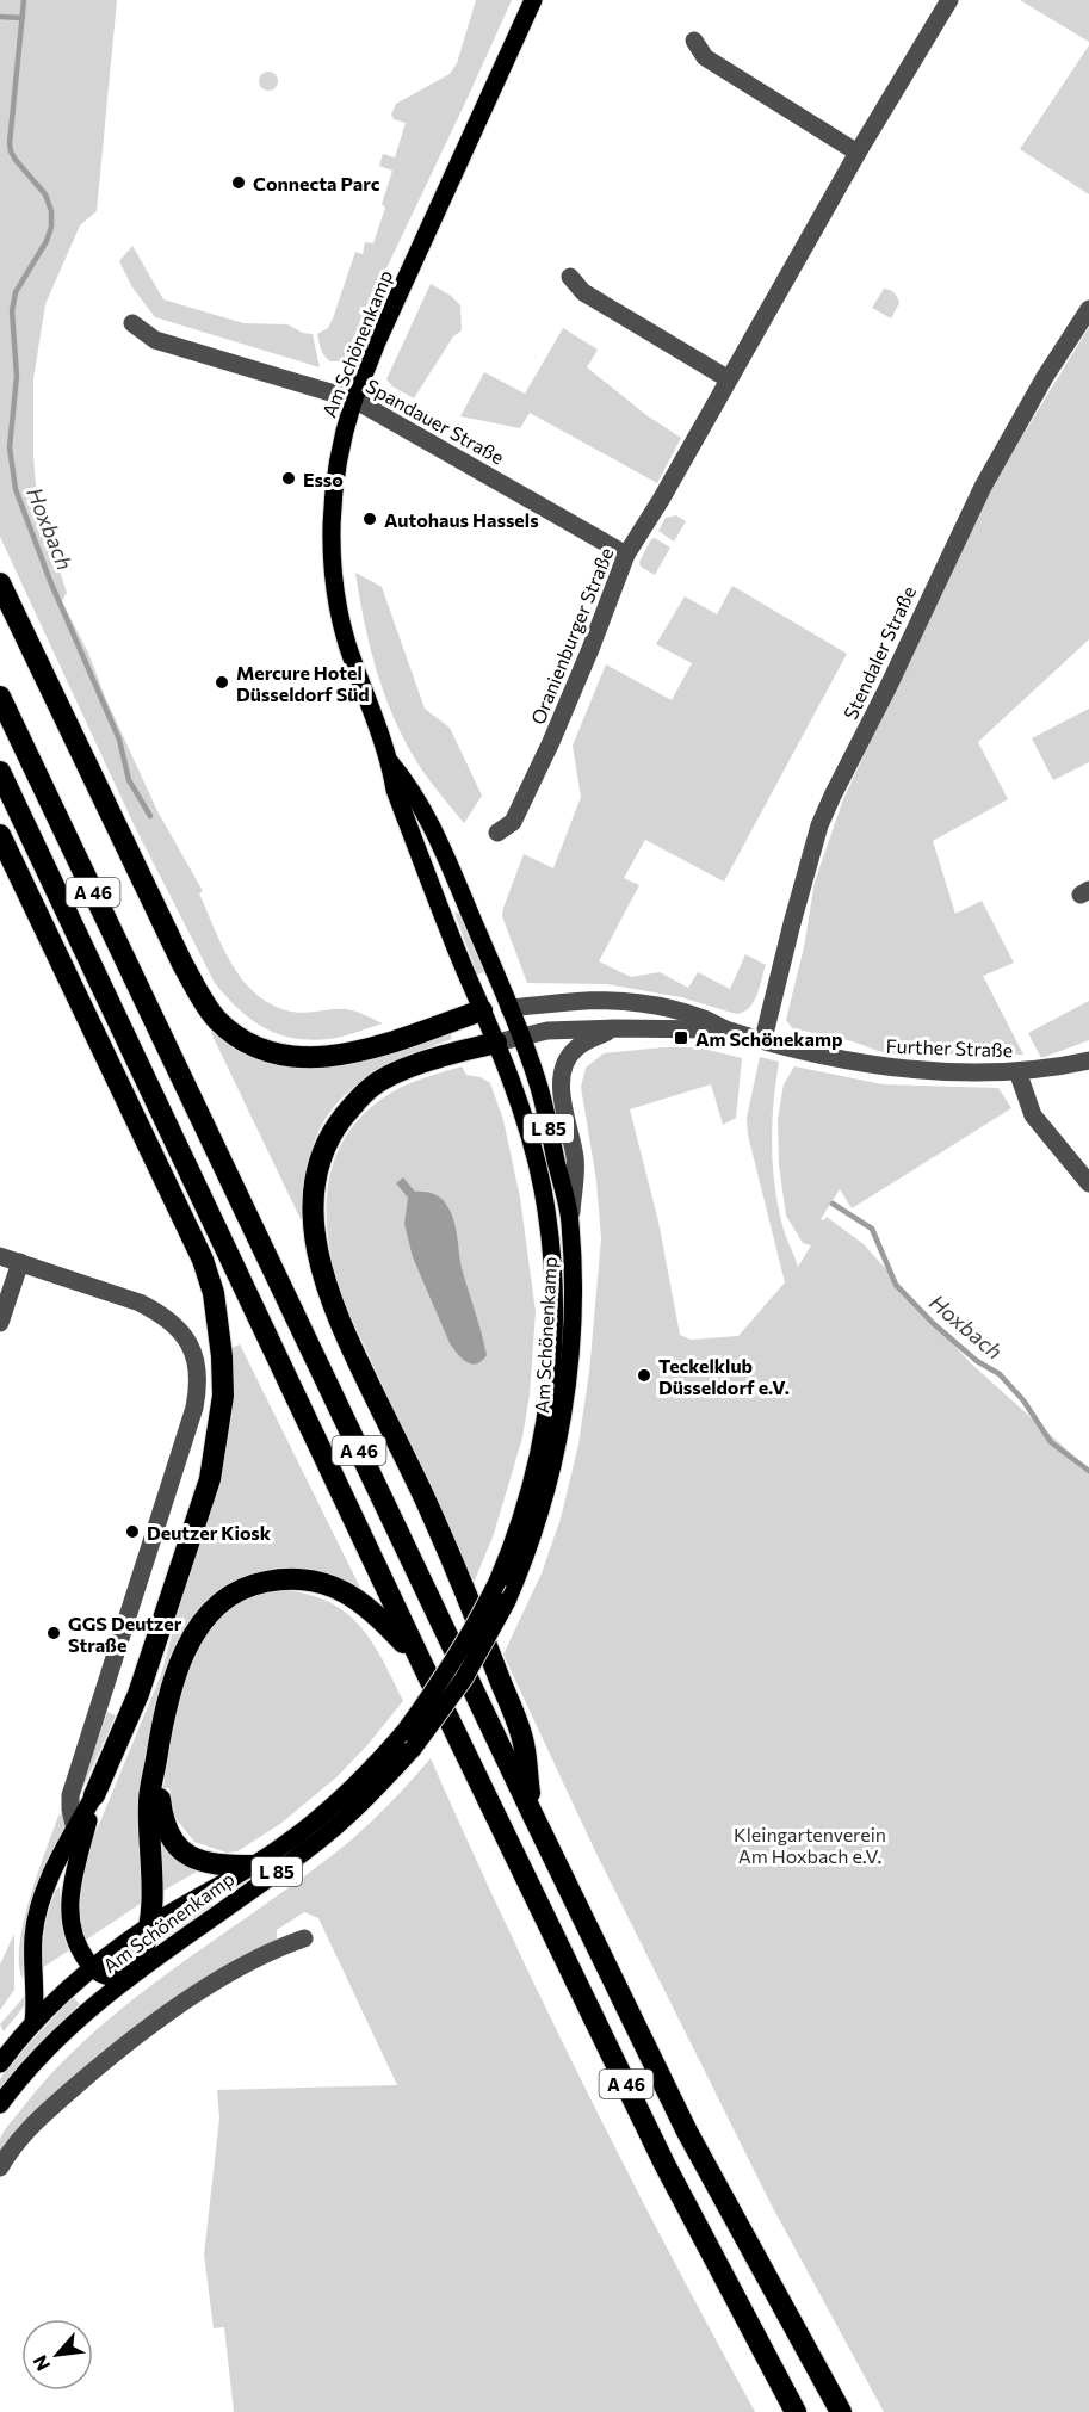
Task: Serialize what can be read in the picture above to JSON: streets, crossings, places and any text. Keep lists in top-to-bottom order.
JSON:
{
  "streets": {
    "highway": ["A 46"],
    "main road": ["Am Schönenkamp", "Further Straße", "L 85"],
    "street": ["Spandauer Straße", "Oranienburger Straße", "Stendaler Straße"]
  },
  "crossings": [
    ["Am Schönenkamp", "Spandauer Straße"],
    ["Am Schönenkamp", "Further Straße"],
    ["Am Schönenkamp", "L 85"],
    ["Spandauer Straße", "Oranienburger Straße"],
    ["Stendaler Straße", "Further Straße"]
  ],
  "water": ["Hoxbach"],
  "parks": ["Kleingartenverein Am Hoxbach e.V."],
  "places": {
    "other": [
      "Connecta Parc",
      "Esso",
      "Autohaus Hassels",
      "Mercure Hotel Düsseldorf Süd",
      "Teckelklub Düsseldorf e.V.",
      "Deutzer Kiosk",
      "GGS Deutzer Straße"
    ],
    "transit": ["Am Schönekamp"]
  },
  "north": "bottom left"
}
